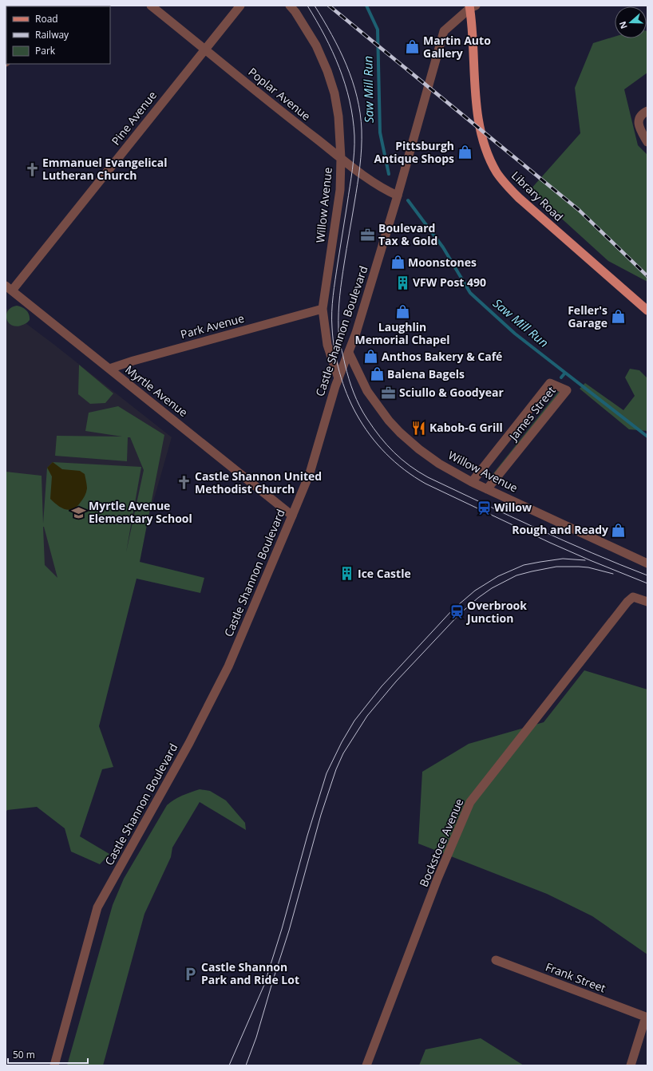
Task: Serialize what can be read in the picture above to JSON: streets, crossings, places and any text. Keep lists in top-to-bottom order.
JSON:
{
  "streets": {
    "main road": ["Library Road"],
    "street": [
      "Poplar Avenue",
      "Pine Avenue",
      "Willow Avenue",
      "Park Avenue",
      "Castle Shannon Boulevard",
      "Myrtle Avenue",
      "James Street",
      "Bockstoce Avenue",
      "Frank Street"
    ]
  },
  "crossings": [
    ["Poplar Avenue", "Pine Avenue"],
    ["Poplar Avenue", "Willow Avenue"],
    ["Poplar Avenue", "Castle Shannon Boulevard"],
    ["Pine Avenue", "Myrtle Avenue"],
    ["Library Road", "Castle Shannon Boulevard"],
    ["Willow Avenue", "Park Avenue"],
    ["Willow Avenue", "Castle Shannon Boulevard"],
    ["Willow Avenue", "James Street"],
    ["Park Avenue", "Myrtle Avenue"],
    ["Castle Shannon Boulevard", "Myrtle Avenue"]
  ],
  "water": ["Saw Mill Run"],
  "places": {
    "shop": [
      "Martin Auto Gallery",
      "Pittsburgh Antique Shops",
      "Moonstones",
      "Laughlin Memorial Chapel",
      "Feller's Garage",
      "Anthos Bakery & Café",
      "Balena Bagels",
      "Rough and Ready"
    ],
    "church": ["Emmanuel Evangelical Lutheran Church", "Castle Shannon United Methodist Church"],
    "office": ["Boulevard Tax & Gold", "Sciullo & Goodyear"],
    "building": ["VFW Post 490", "Ice Castle"],
    "restaurant": ["Kabob-G Grill"],
    "station": ["Willow", "Overbrook Junction"],
    "school or university": ["Myrtle Avenue Elementary School"],
    "parking": ["Castle Shannon Park and Ride Lot"]
  },
  "legend": ["Road", "Railway", "Park"],
  "scale_bar": "50 m",
  "north": "left"
}
